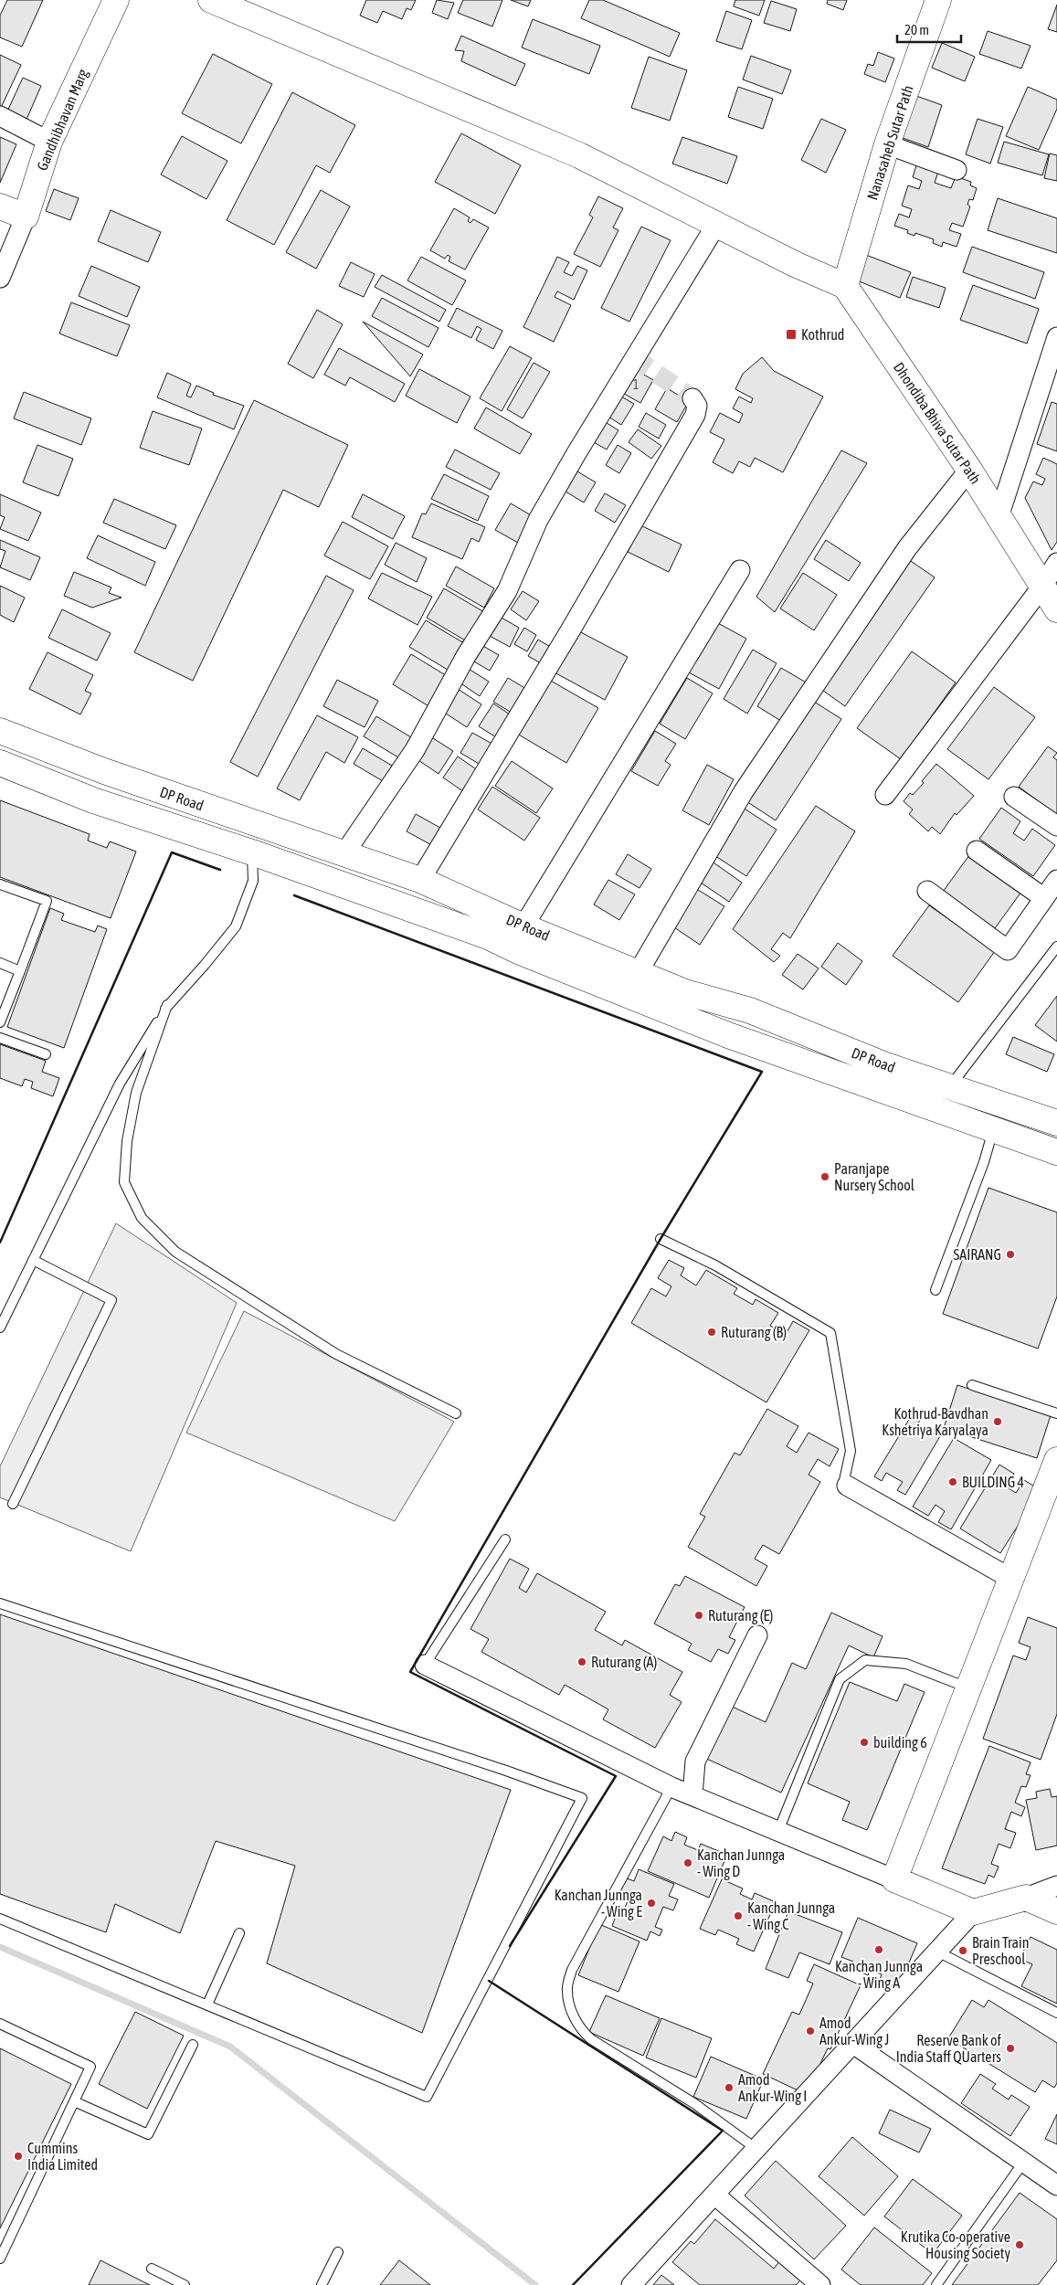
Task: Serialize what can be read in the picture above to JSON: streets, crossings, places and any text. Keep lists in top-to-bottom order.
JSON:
{
  "streets": {
    "street": [
      "Gandhibhavan Marg",
      "Nanasaheb Sutar Path",
      "Dhondiba Bhiva Sutar Path",
      "DP Road"
    ]
  },
  "crossings": [
    ["Nanasaheb Sutar Path", "Dhondiba Bhiva Sutar Path"]
  ],
  "places": {
    "transit": ["Kothrud"],
    "other": [
      "Paranjape Nursery School",
      "SAIRANG",
      "Ruturang (B)",
      "Kothrud-Bavdhan Kshetriya Karyalaya",
      "BUILDING 4",
      "Ruturang (E)",
      "Ruturang (A)",
      "building 6",
      "Kanchan Junnga - Wing D",
      "Kanchan Junnga - Wing E",
      "Kanchan Junnga - Wing C",
      "Kanchan Junnga - Wing A",
      "Brain Train Preschool",
      "Amod Ankur-Wing J",
      "Reserve Bank of India Staff QUarters",
      "Amod Ankur-Wing I",
      "Cummins India Limited",
      "Krutika Co-operative Housing Society"
    ]
  },
  "house_numbers": ["1"],
  "scale_bar": "20 m"
}
